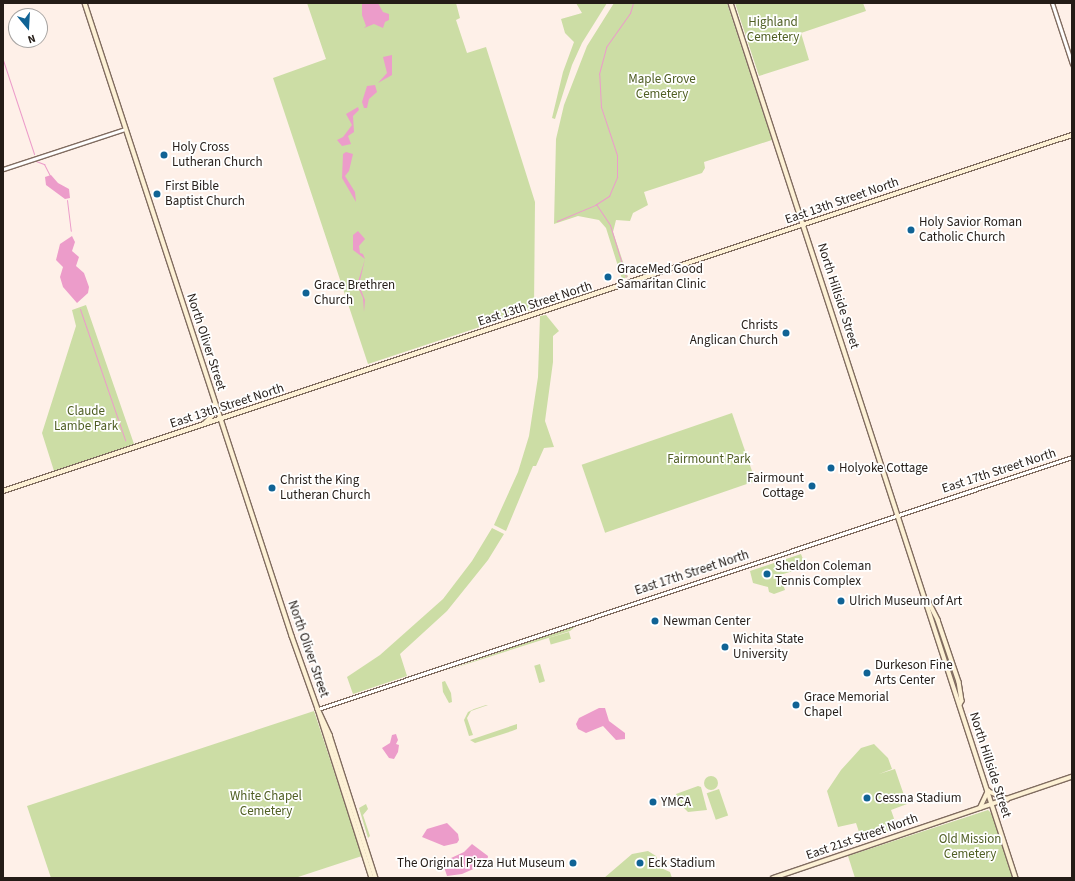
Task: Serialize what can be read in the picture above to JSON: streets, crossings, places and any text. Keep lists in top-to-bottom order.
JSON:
{
  "streets": {
    "main road": [
      "East 13th Street North",
      "North Hillside Street",
      "North Oliver Street",
      "East 21st Street North"
    ],
    "street": ["East 17th Street North"]
  },
  "crossings": [
    ["East 13th Street North", "North Hillside Street"],
    ["East 13th Street North", "North Oliver Street"],
    ["North Hillside Street", "East 17th Street North"],
    ["North Hillside Street", "East 21st Street North"],
    ["North Oliver Street", "East 17th Street North"]
  ],
  "parks": [
    "Highland Cemetery",
    "Maple Grove Cemetery",
    "Claude Lambe Park",
    "Fairmount Park",
    "White Chapel Cemetery",
    "Old Mission Cemetery"
  ],
  "places": [
    "Holy Cross Lutheran Church",
    "First Bible Baptist Church",
    "Holy Savior Roman Catholic Church",
    "GraceMed Good Samaritan Clinic",
    "Grace Brethren Church",
    "Christs Anglican Church",
    "Holyoke Cottage",
    "Fairmount Cottage",
    "Christ the King Lutheran Church",
    "Sheldon Coleman Tennis Complex",
    "Ulrich Museum of Art",
    "Newman Center",
    "Wichita State University",
    "Durkeson Fine Arts Center",
    "Grace Memorial Chapel",
    "Cessna Stadium",
    "YMCA",
    "The Original Pizza Hut Museum",
    "Eck Stadium"
  ],
  "north": "bottom"
}
